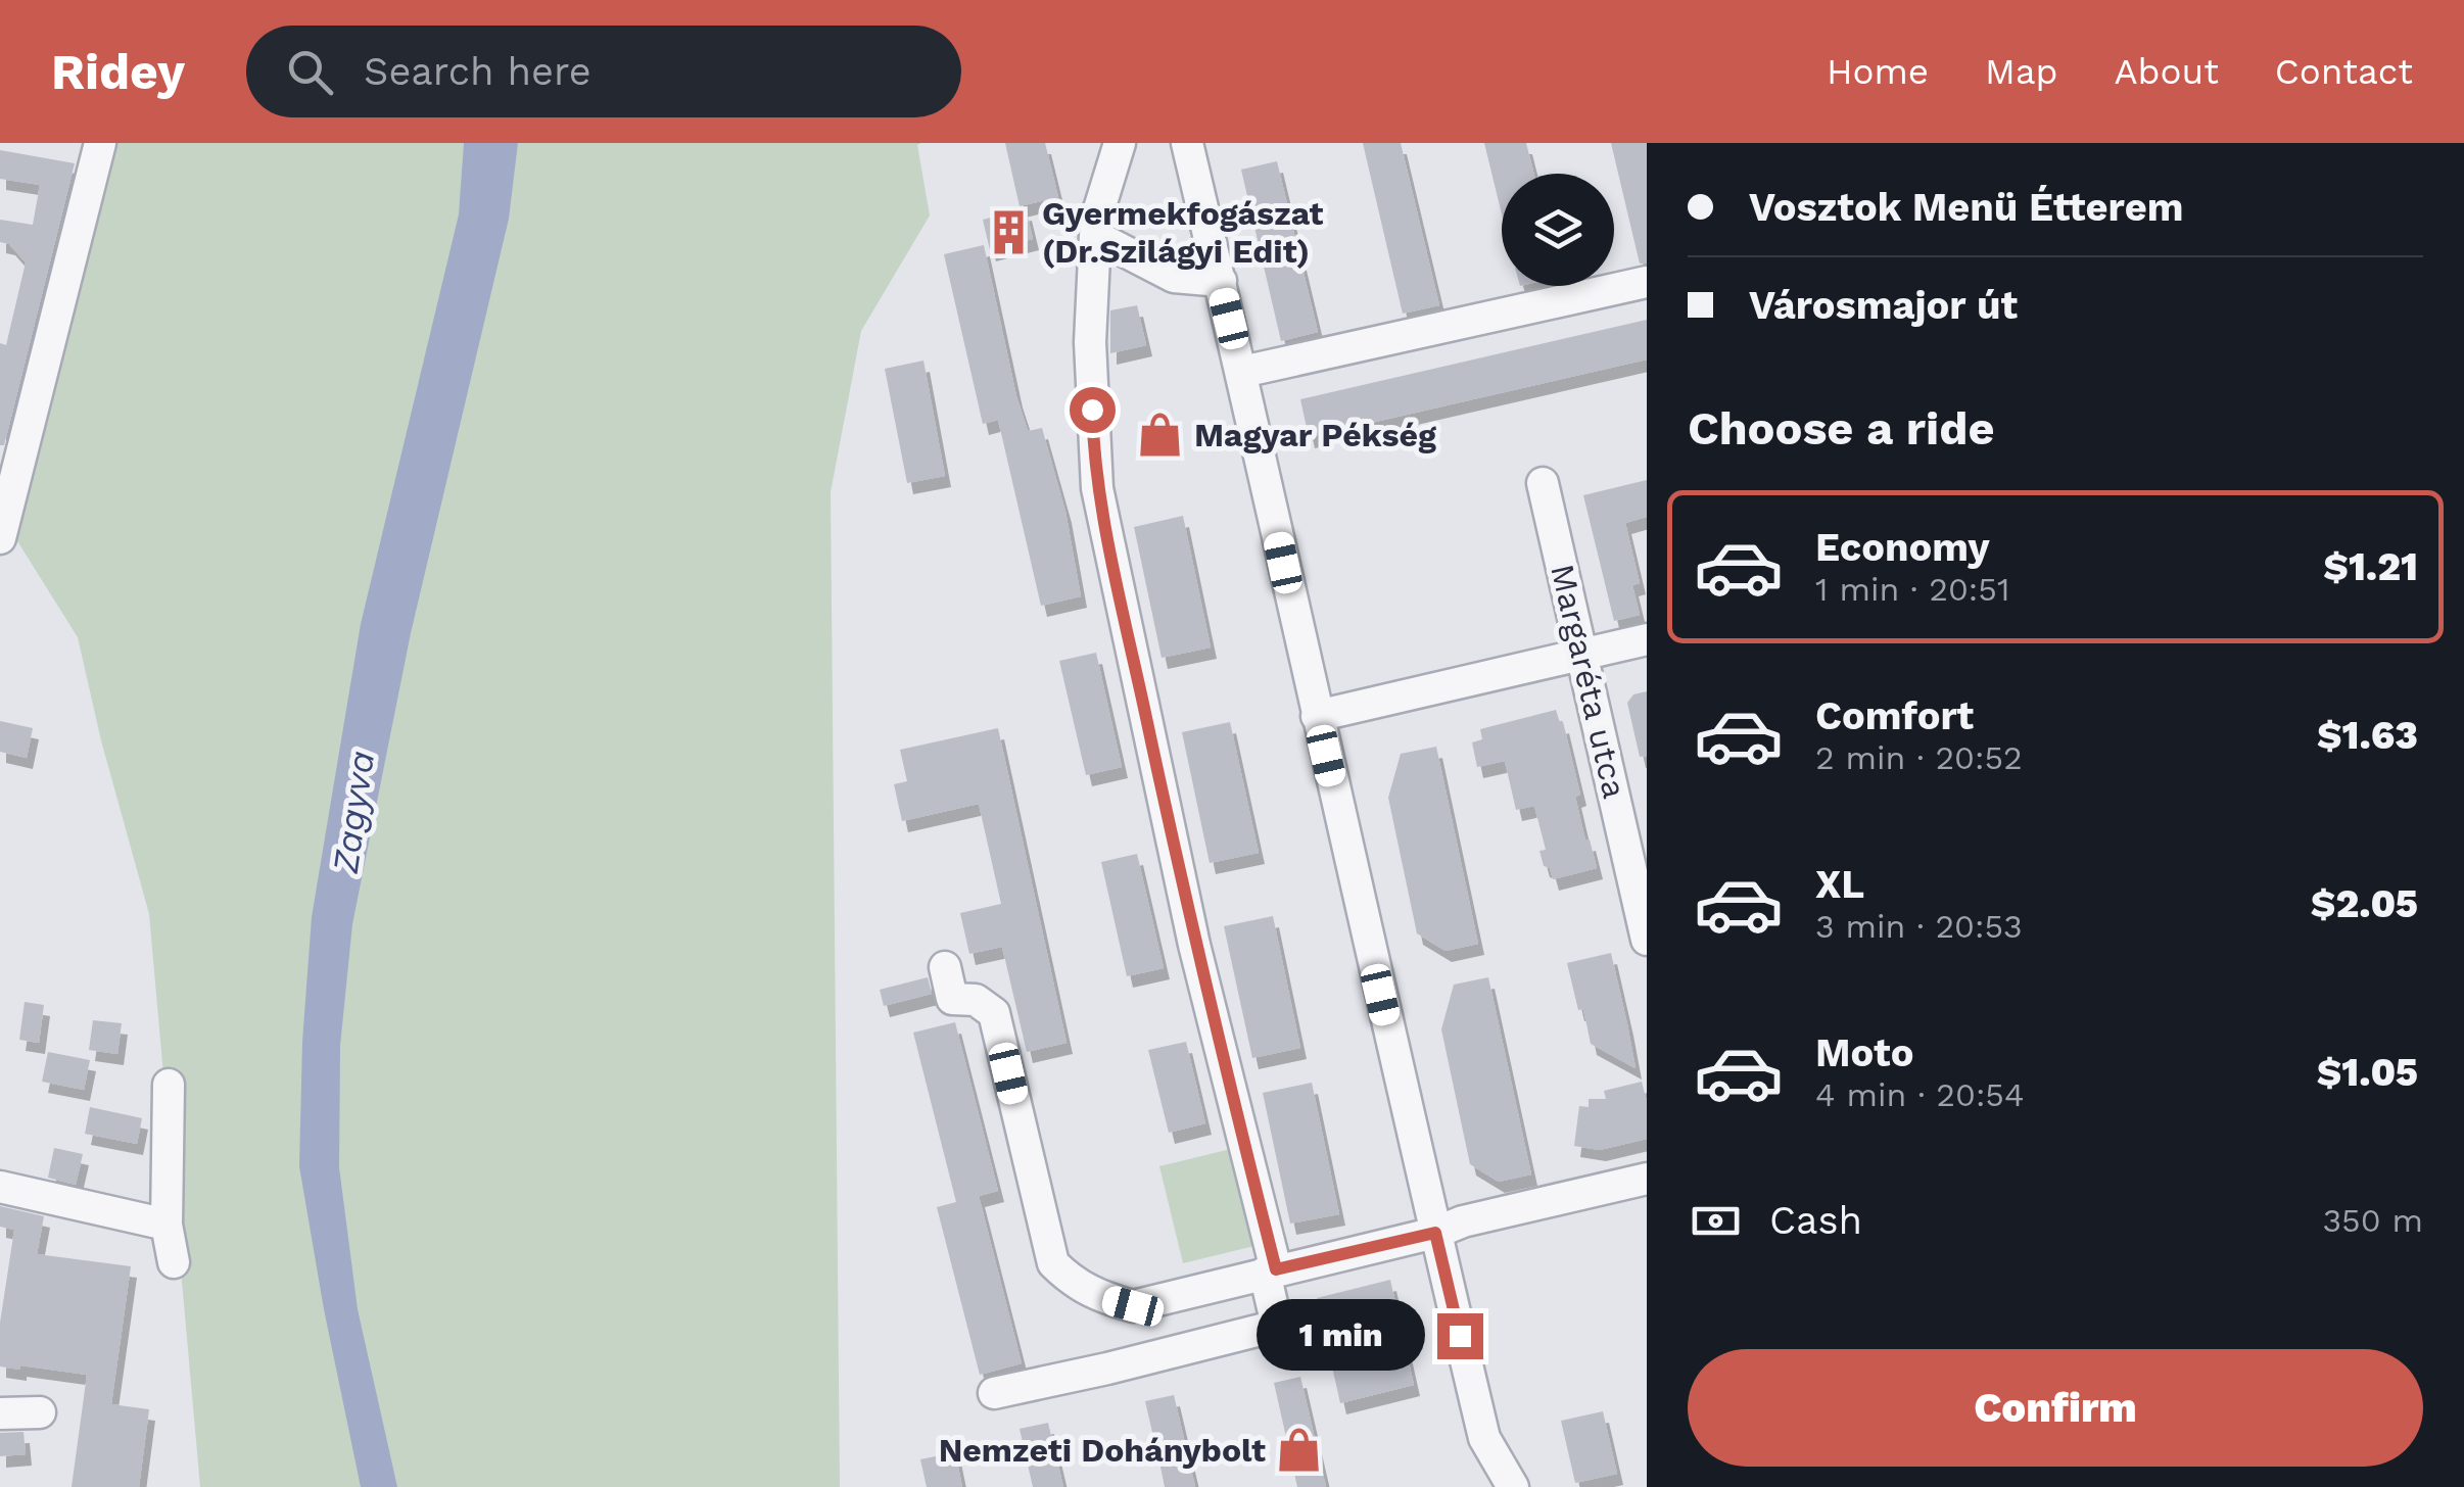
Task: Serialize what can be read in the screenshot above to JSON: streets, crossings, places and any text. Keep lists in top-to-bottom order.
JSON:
{
  "streets": {
    "street": ["Margaréta utca"]
  },
  "water": ["Zagyva"],
  "places": {
    "building": ["Gyermekfogászat (Dr.Szilágyi Edit)"],
    "shop": ["Magyar Pékség", "Nemzeti Dohánybolt"]
  },
  "page": {
    "header": "Ridey",
    "search": "Search here",
    "nav": [
      "Home",
      "Map",
      "About",
      "Contact"
    ],
    "banner": ["Vosztok Menü Étterem", "Városmajor út"],
    "heading": "Choose a ride",
    "list": [
      {
        "name": "Economy",
        "note": "1 min · 20:51",
        "value": "$1.21"
      },
      {
        "name": "Comfort",
        "note": "2 min · 20:52",
        "value": "$1.63"
      },
      {
        "name": "XL",
        "note": "3 min · 20:53",
        "value": "$2.05"
      },
      {
        "name": "Moto",
        "note": "4 min · 20:54",
        "value": "$1.05"
      }
    ],
    "pay": ["Cash", "350 m"],
    "bubble": "1 min",
    "buttons": "Confirm"
  }
}
